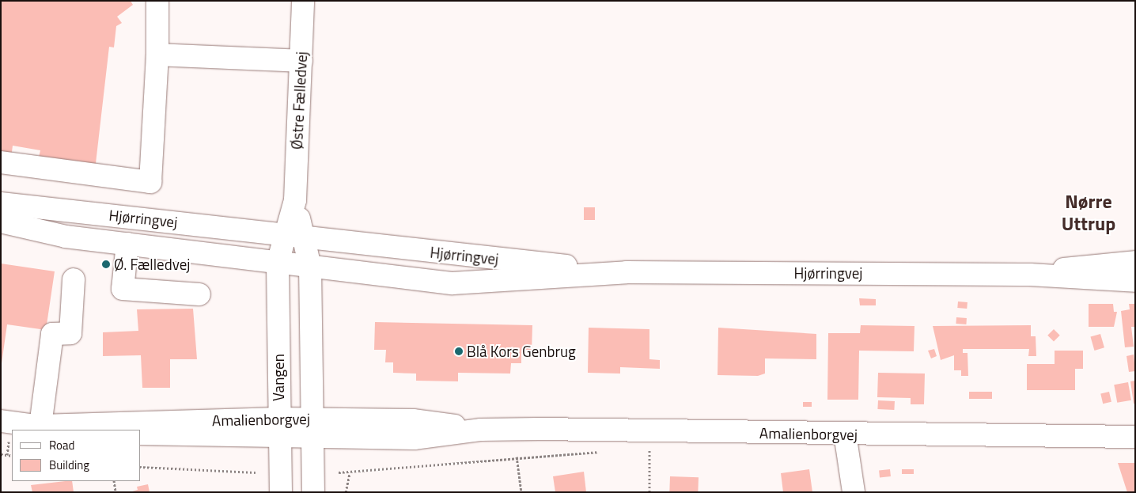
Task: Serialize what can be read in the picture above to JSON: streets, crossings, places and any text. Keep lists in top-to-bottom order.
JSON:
{
  "streets": {
    "street": [
      "Østre Fælledvej",
      "Hjørringvej",
      "Vangen",
      "Amalienborgvej"
    ]
  },
  "crossings": [
    ["Østre Fælledvej", "Hjørringvej"],
    ["Hjørringvej", "Vangen"],
    ["Vangen", "Amalienborgvej"]
  ],
  "districts": ["Nørre Uttrup"],
  "places": ["Ø. Fælledvej", "Blå Kors Genbrug"],
  "legend": ["Road", "Building"]
}
